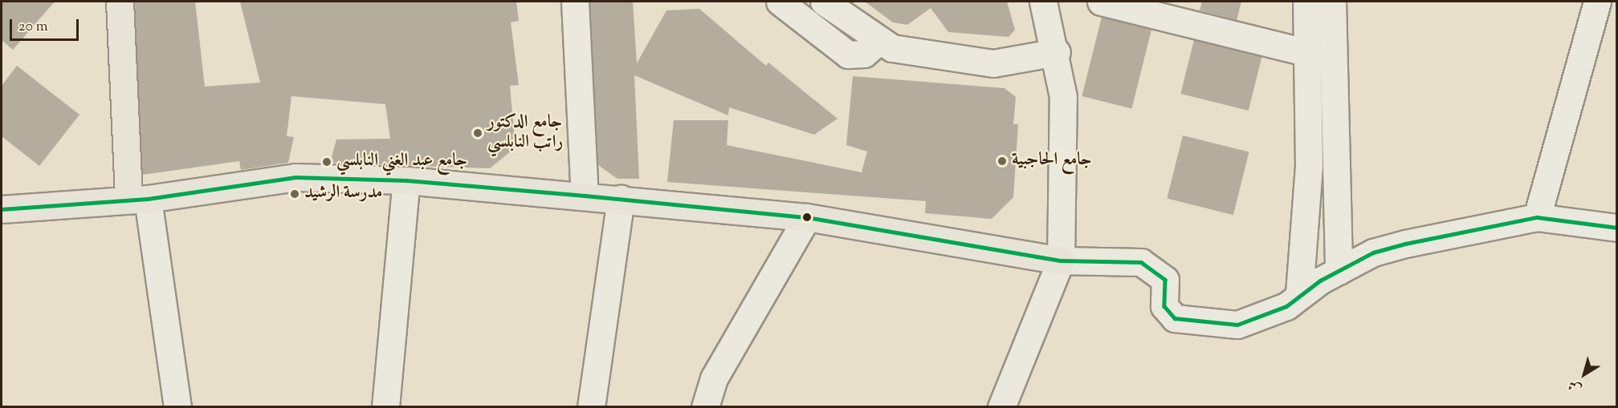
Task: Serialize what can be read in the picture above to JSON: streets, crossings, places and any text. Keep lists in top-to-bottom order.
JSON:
{
  "places": [
    "جامع الدكتور راتب النابلسي",
    "جامع الحاجبية",
    "جامع عبد الغني النابلسي",
    "مدرسة الرشيد"
  ],
  "scale_bar": "20 m",
  "north": "bottom left"
}
